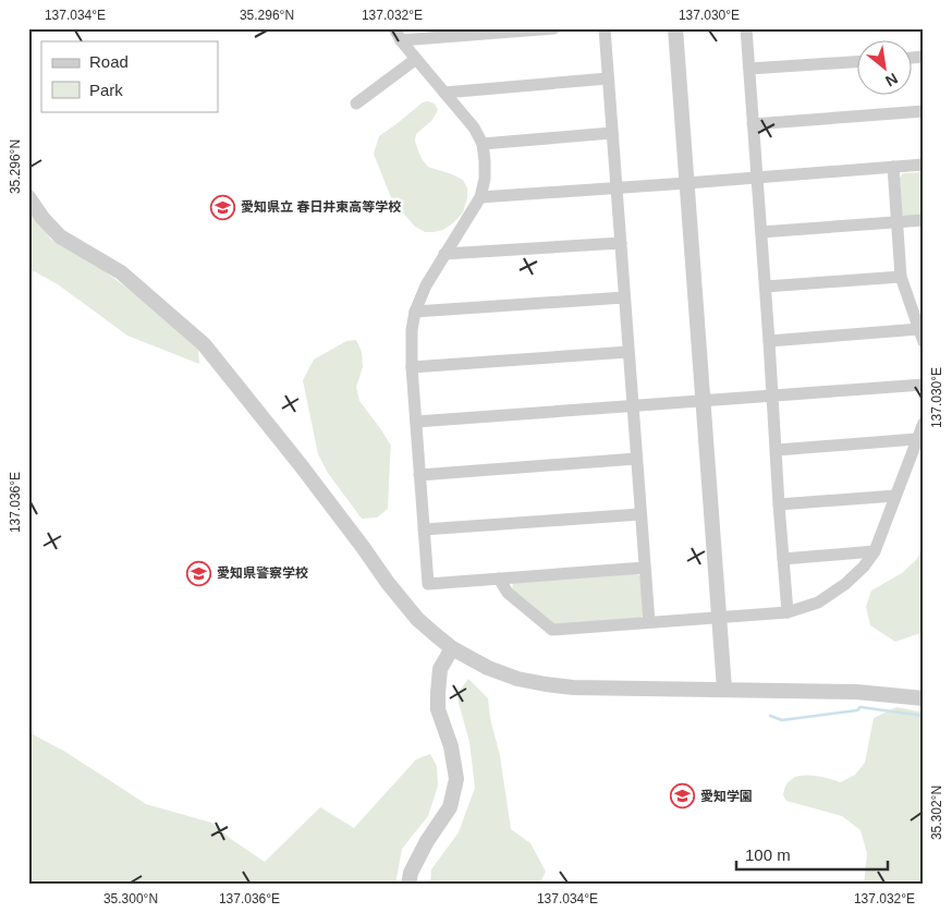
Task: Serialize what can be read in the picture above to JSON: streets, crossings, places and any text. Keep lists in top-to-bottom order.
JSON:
{
  "places": {
    "school or university": ["愛知県立 春日井東高等学校", "愛知県警察学校", "愛知学園"]
  },
  "legend": ["Road", "Park"],
  "scale_bar": "100 m",
  "north": "bottom right",
  "coordinates": [
    "137.034°E",
    "35.296°N",
    "137.032°E",
    "137.030°E",
    "137.036°E",
    "35.302°N",
    "35.300°N"
  ]
}
